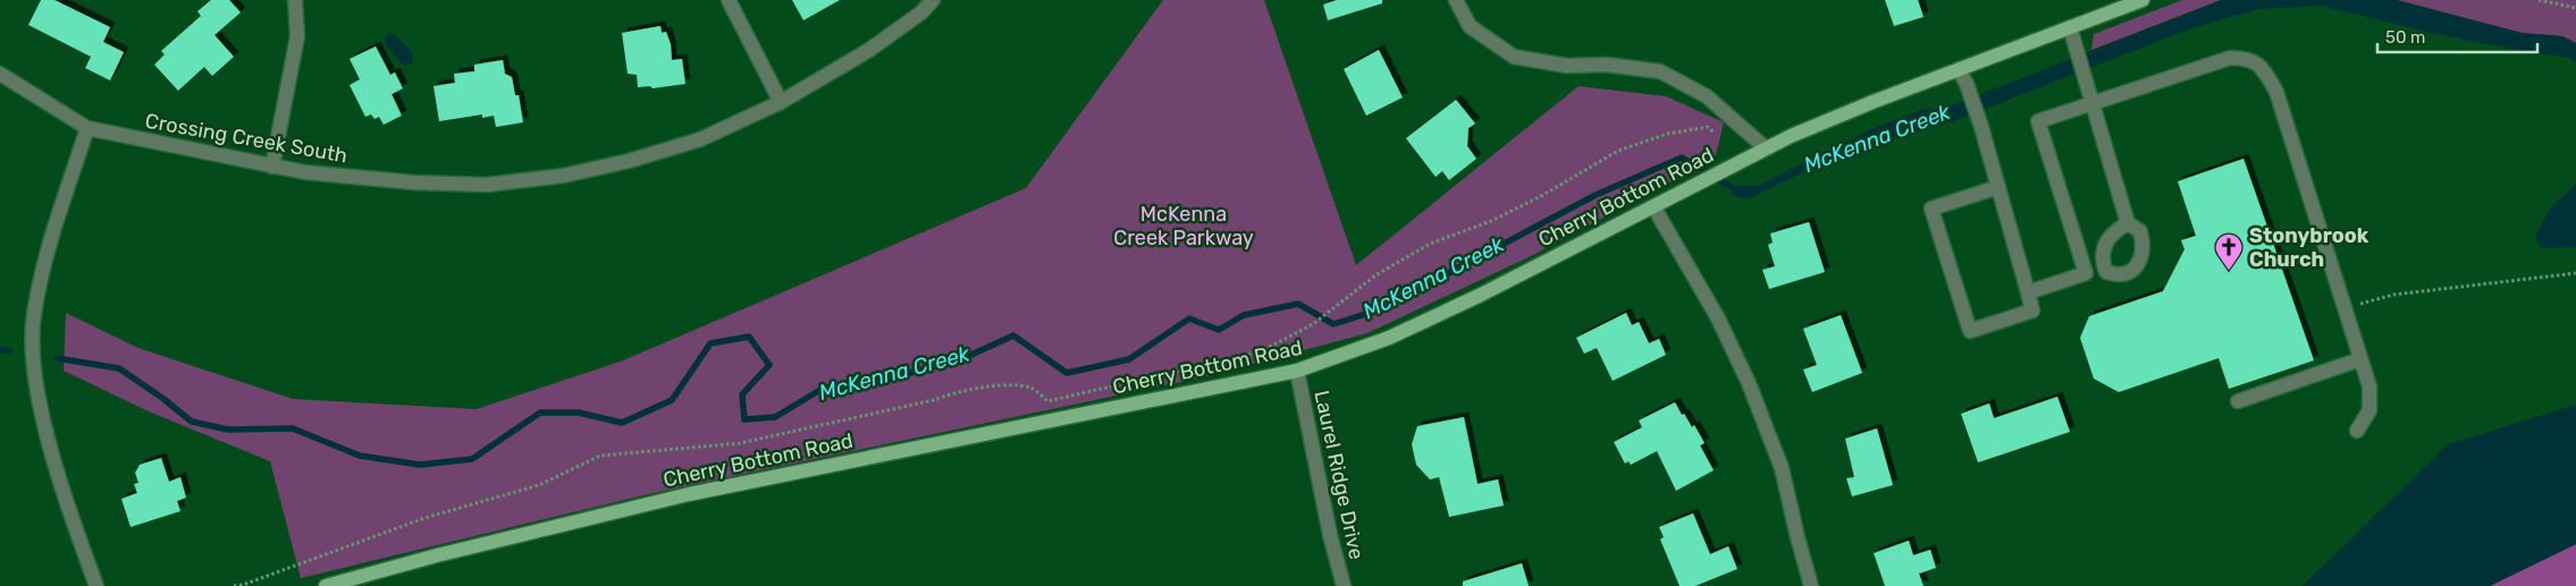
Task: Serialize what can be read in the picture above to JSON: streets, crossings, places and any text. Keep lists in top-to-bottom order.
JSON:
{
  "streets": {
    "main road": ["Cherry Bottom Road"],
    "street": ["Crossing Creek South", "Laurel Ridge Drive"]
  },
  "crossings": [
    ["Cherry Bottom Road", "Laurel Ridge Drive"]
  ],
  "water": ["McKenna Creek"],
  "parks": ["McKenna Creek Parkway"],
  "places": {
    "church": ["Stonybrook Church"]
  },
  "scale_bar": "50 m"
}
